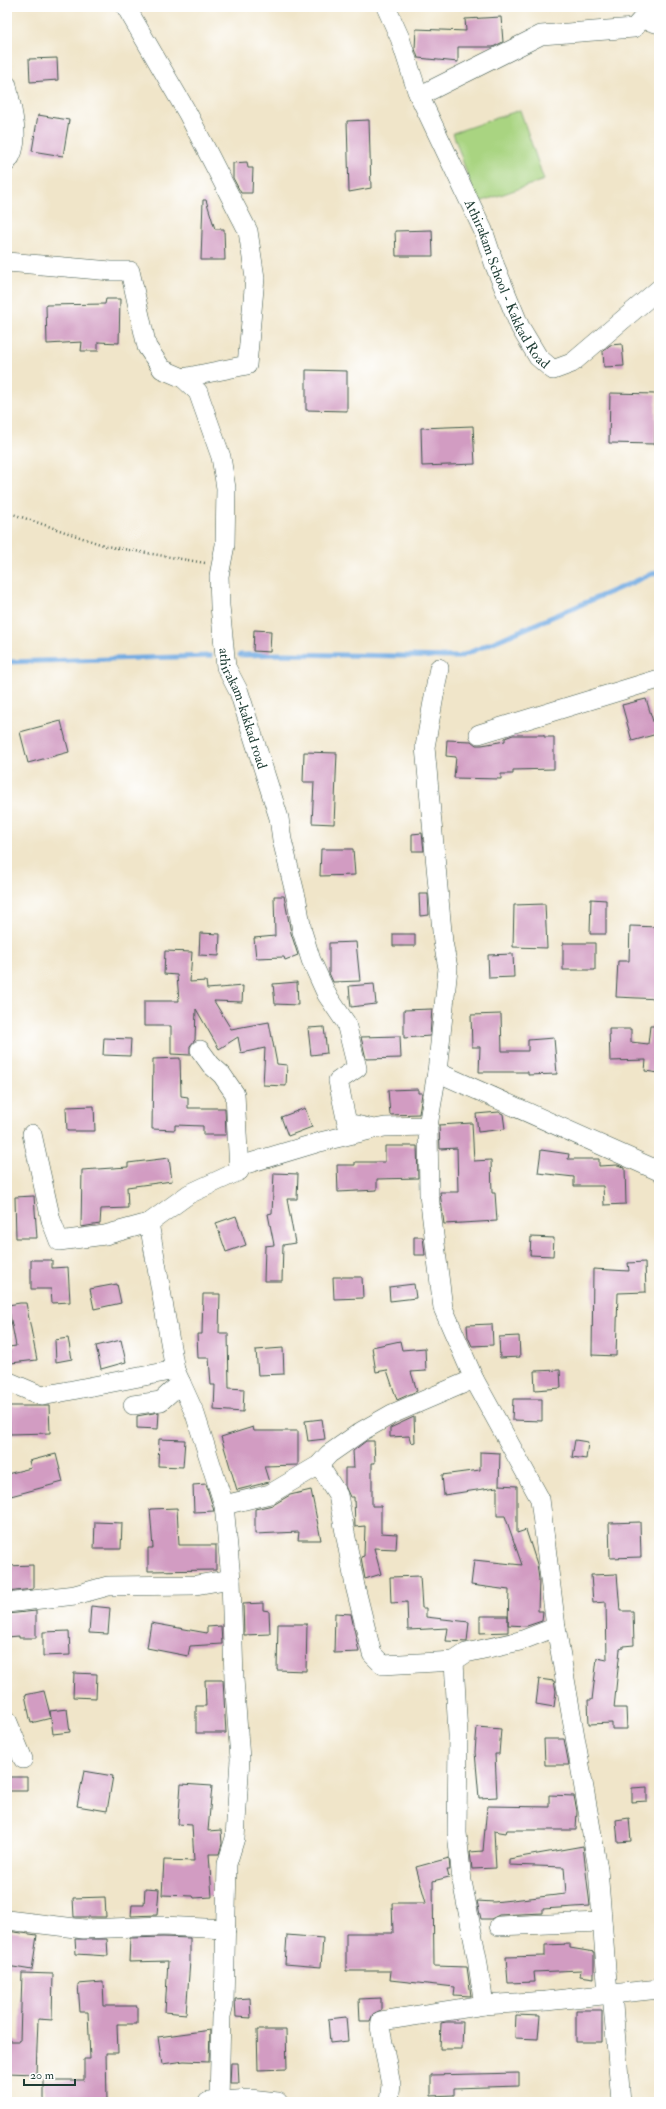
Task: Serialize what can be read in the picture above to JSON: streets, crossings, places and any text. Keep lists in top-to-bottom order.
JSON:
{
  "streets": {
    "street": ["Athirakam School - Kakkad Road", "athirakam-kakkad road"]
  },
  "scale_bar": "20 m"
}
